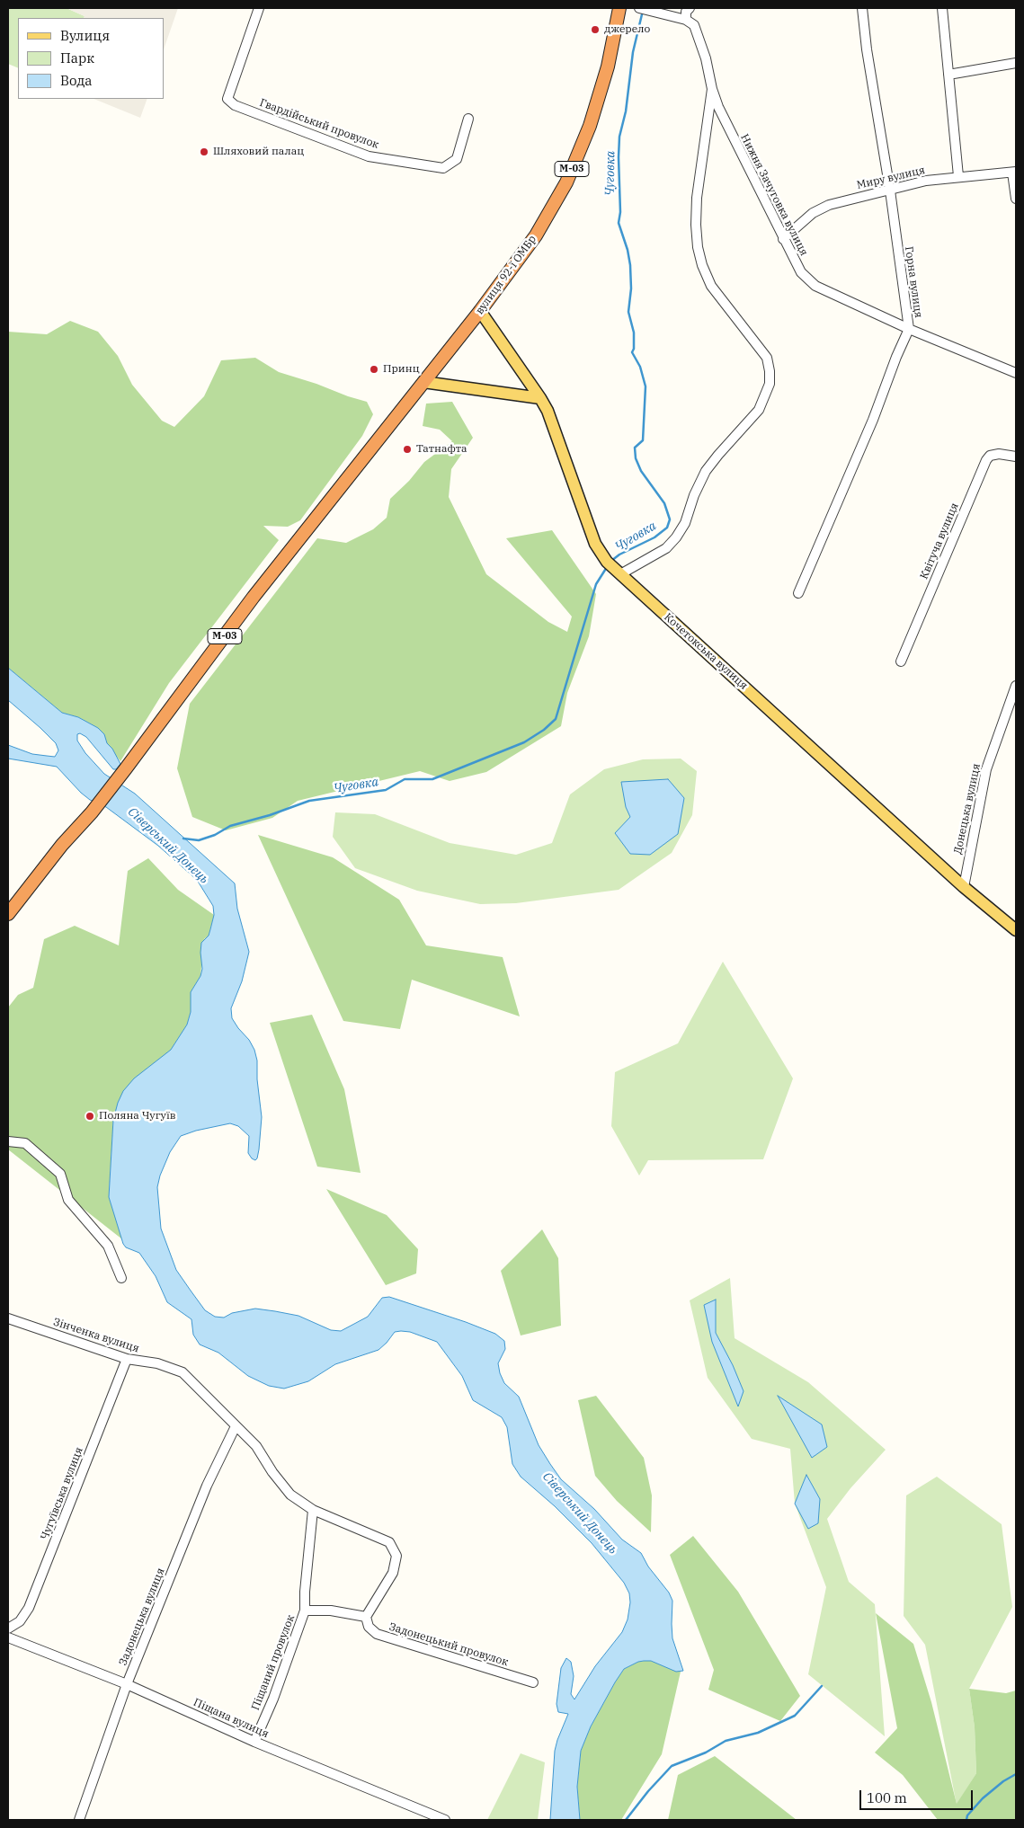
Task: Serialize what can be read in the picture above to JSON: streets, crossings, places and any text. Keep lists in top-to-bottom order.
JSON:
{
  "streets": {
    "highway": ["М-03", "вулиця 92-ї ОМБр"],
    "main road": ["Кочетокська вулиця"],
    "street": [
      "Гвардійський провулок",
      "Миру вулиця",
      "Нижня Зачуговка вулиця",
      "Горна вулиця",
      "Квітуча вулиця",
      "Донецька вулиця",
      "Зінченка вулиця",
      "Чугуївська вулиця",
      "Задонецька вулиця",
      "Задонецький провулок",
      "Піщаний провулок",
      "Піщана вулиця"
    ]
  },
  "crossings": [
    ["Миру вулиця", "Нижня Зачуговка вулиця"],
    ["Миру вулиця", "Горна вулиця"],
    ["Нижня Зачуговка вулиця", "Горна вулиця"],
    ["Нижня Зачуговка вулиця", "Кочетокська вулиця"],
    ["вулиця 92-ї ОМБр", "Кочетокська вулиця"],
    ["Кочетокська вулиця", "Донецька вулиця"],
    ["Зінченка вулиця", "Чугуївська вулиця"],
    ["Зінченка вулиця", "Задонецька вулиця"],
    ["Задонецька вулиця", "Піщана вулиця"],
    ["Піщаний провулок", "Піщана вулиця"]
  ],
  "water": ["Чуговка", "Сіверський Донець"],
  "places": [
    "джерело",
    "Шляховий палац",
    "Принц",
    "Татнафта",
    "Поляна Чугуїв"
  ],
  "legend": ["Вулиця", "Парк", "Вода"],
  "scale_bar": "100 m"
}
